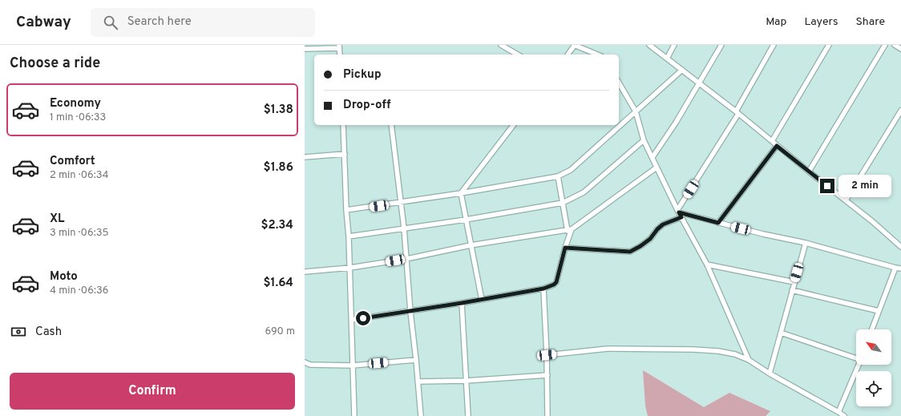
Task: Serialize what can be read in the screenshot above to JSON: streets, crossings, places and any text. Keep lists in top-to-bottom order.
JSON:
{
  "north": "top left",
  "page": {
    "header": "Cabway",
    "search": "Search here",
    "nav": ["Map", "Layers", "Share"],
    "heading": "Choose a ride",
    "banner": ["Pickup", "Drop-off"],
    "list": [
      {
        "name": "Economy",
        "note": "1 min · 06:33",
        "value": "$1.38"
      },
      {
        "name": "Comfort",
        "note": "2 min · 06:34",
        "value": "$1.86"
      },
      {
        "name": "XL",
        "note": "3 min · 06:35",
        "value": "$2.34"
      },
      {
        "name": "Moto",
        "note": "4 min · 06:36",
        "value": "$1.64"
      }
    ],
    "bubble": "2 min",
    "pay": ["Cash", "690 m"],
    "buttons": "Confirm"
  }
}
